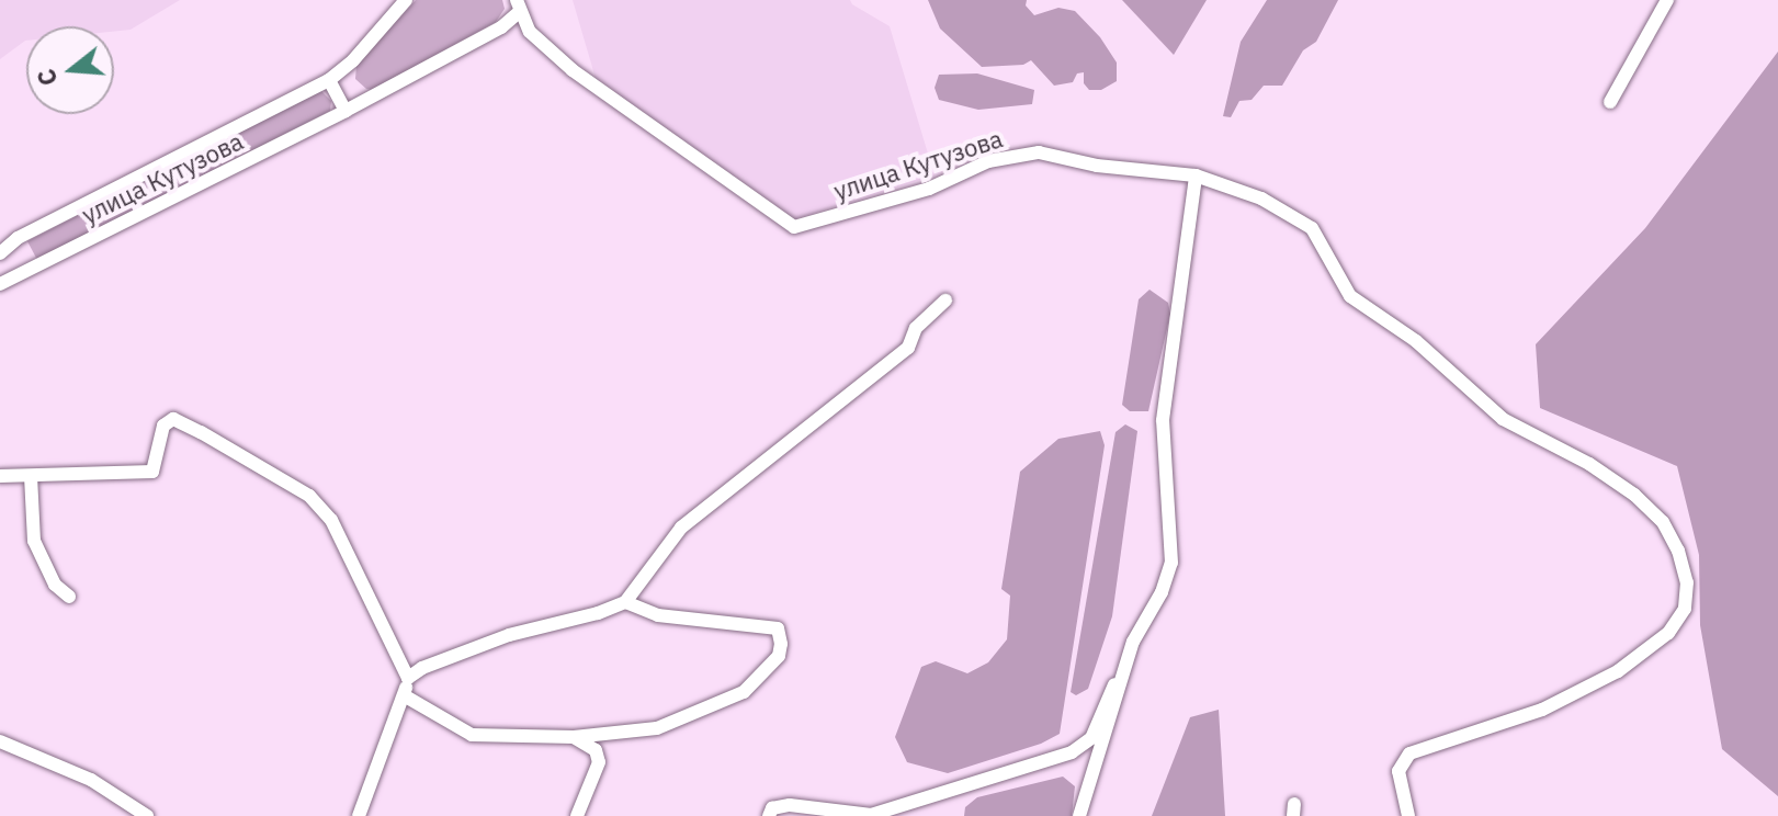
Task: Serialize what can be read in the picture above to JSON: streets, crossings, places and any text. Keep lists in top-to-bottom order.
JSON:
{
  "streets": {
    "street": ["улица Кутузова"]
  },
  "north": "left"
}
